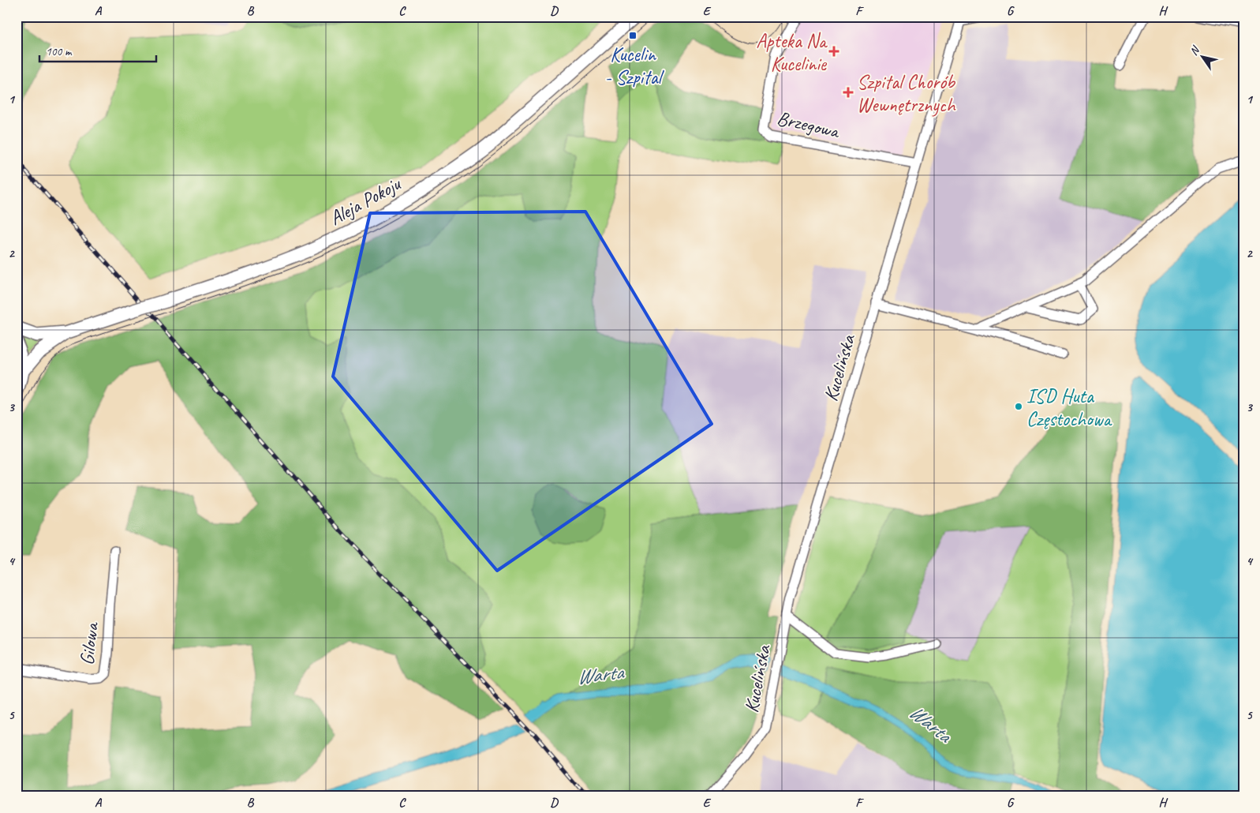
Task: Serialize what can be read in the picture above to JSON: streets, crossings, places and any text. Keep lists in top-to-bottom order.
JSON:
{
  "streets": {
    "street": [
      "Brzegowa",
      "Aleja Pokoju",
      "Kucelińska",
      "Gilowa"
    ]
  },
  "crossings": [
    ["Brzegowa", "Kucelińska"]
  ],
  "water": ["Warta"],
  "places": {
    "transit": ["Kucelin - Szpital"],
    "health": ["Apteka Na Kucelinie", "Szpital Chorób Wewnętrznych"],
    "other": ["ISD Huta Częstochowa"]
  },
  "scale_bar": "100 m",
  "north": "top left",
  "grid": {
    "columns": [
      "A",
      "B",
      "C",
      "D",
      "E",
      "F",
      "G",
      "H"
    ],
    "rows": [
      "1",
      "2",
      "3",
      "4",
      "5"
    ]
  }
}
